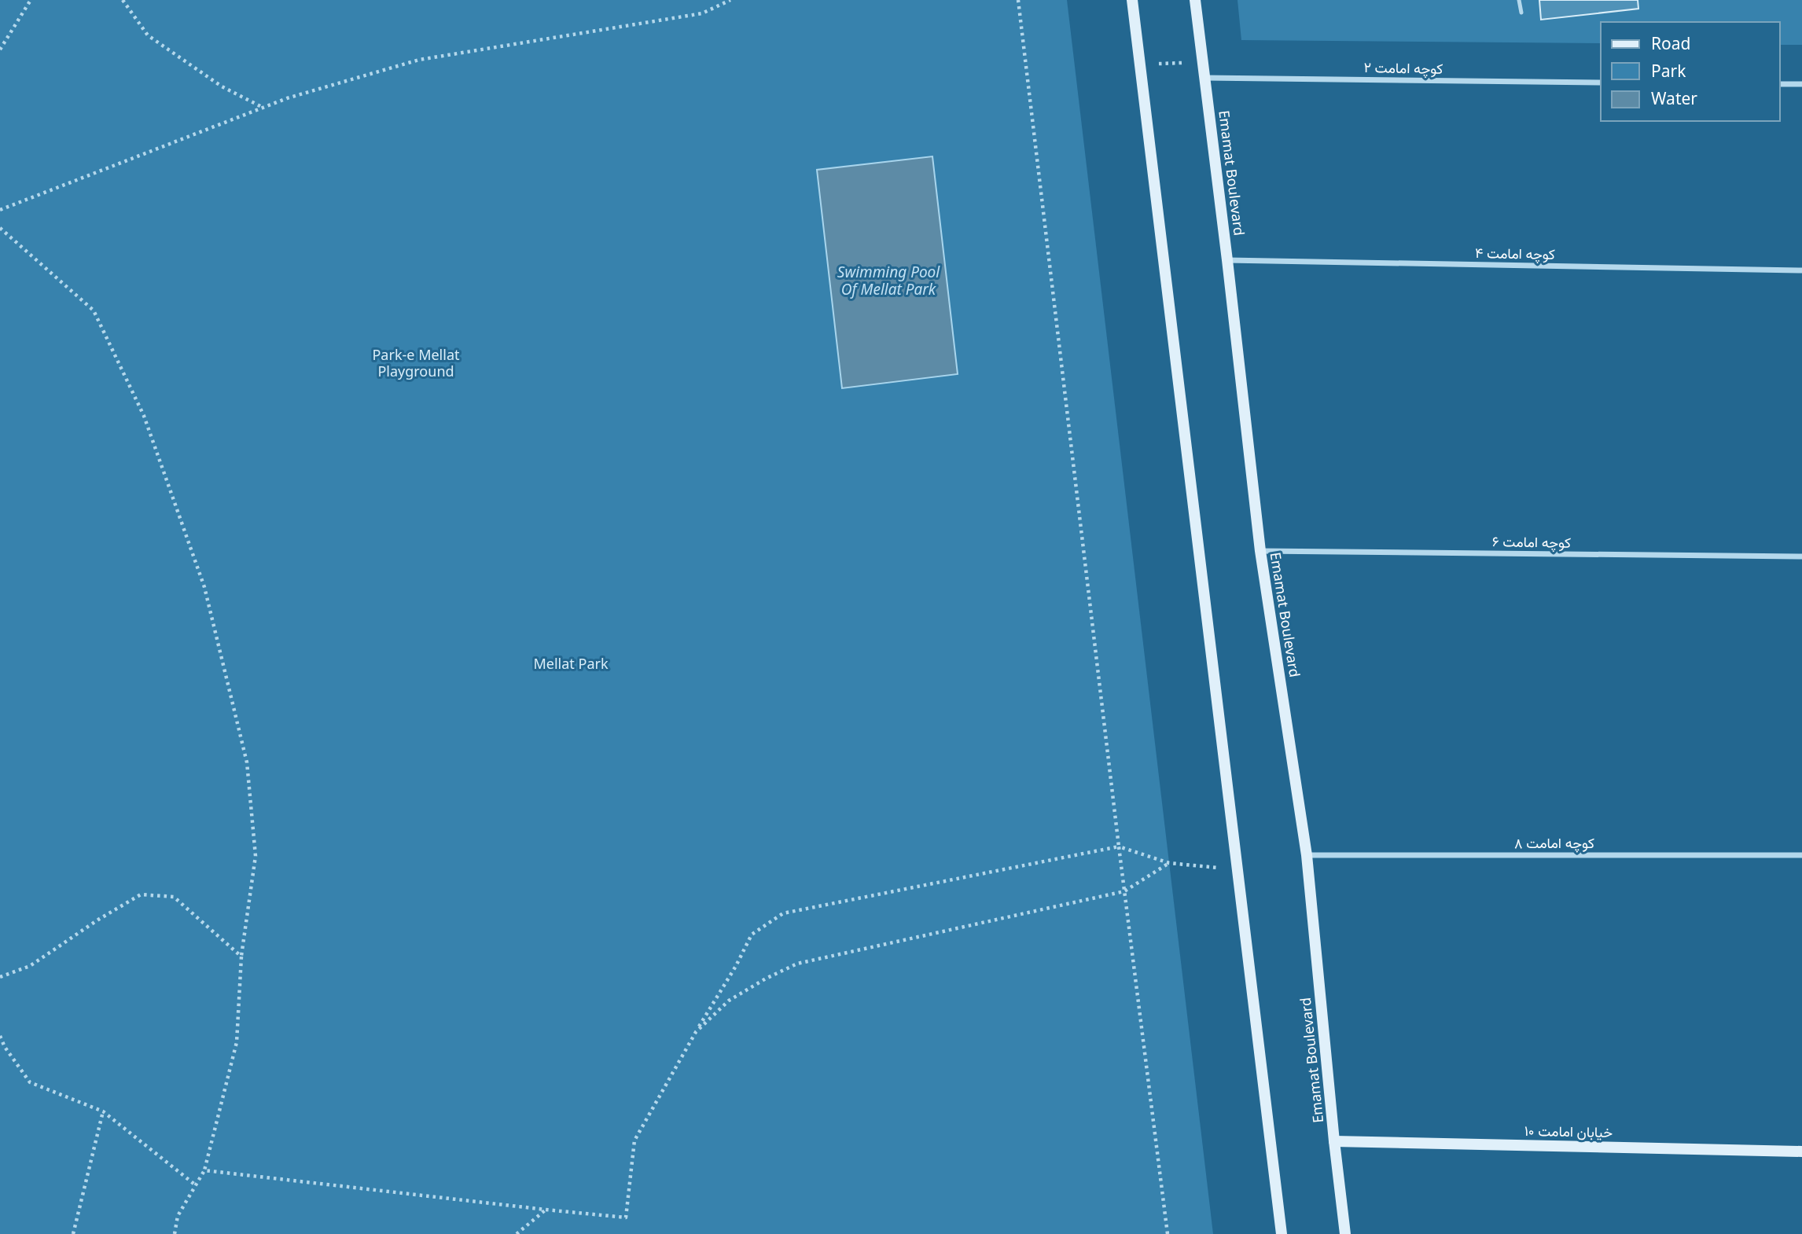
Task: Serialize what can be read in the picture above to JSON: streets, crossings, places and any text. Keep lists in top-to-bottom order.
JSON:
{
  "streets": {
    "main road": ["Emamat Boulevard", "خیابان امامت ۱۰"],
    "street": [
      "کوچه امامت ۲",
      "کوچه امامت ۴",
      "کوچه امامت ۶",
      "کوچه امامت ۸"
    ]
  },
  "crossings": [
    ["کوچه امامت ۲", "Emamat Boulevard"],
    ["Emamat Boulevard", "کوچه امامت ۴"],
    ["Emamat Boulevard", "کوچه امامت ۶"],
    ["Emamat Boulevard", "کوچه امامت ۸"],
    ["Emamat Boulevard", "خیابان امامت ۱۰"]
  ],
  "water": ["Swimming Pool Of Mellat Park"],
  "parks": ["Park-e Mellat Playground", "Mellat Park"],
  "legend": ["Road", "Park", "Water"]
}
